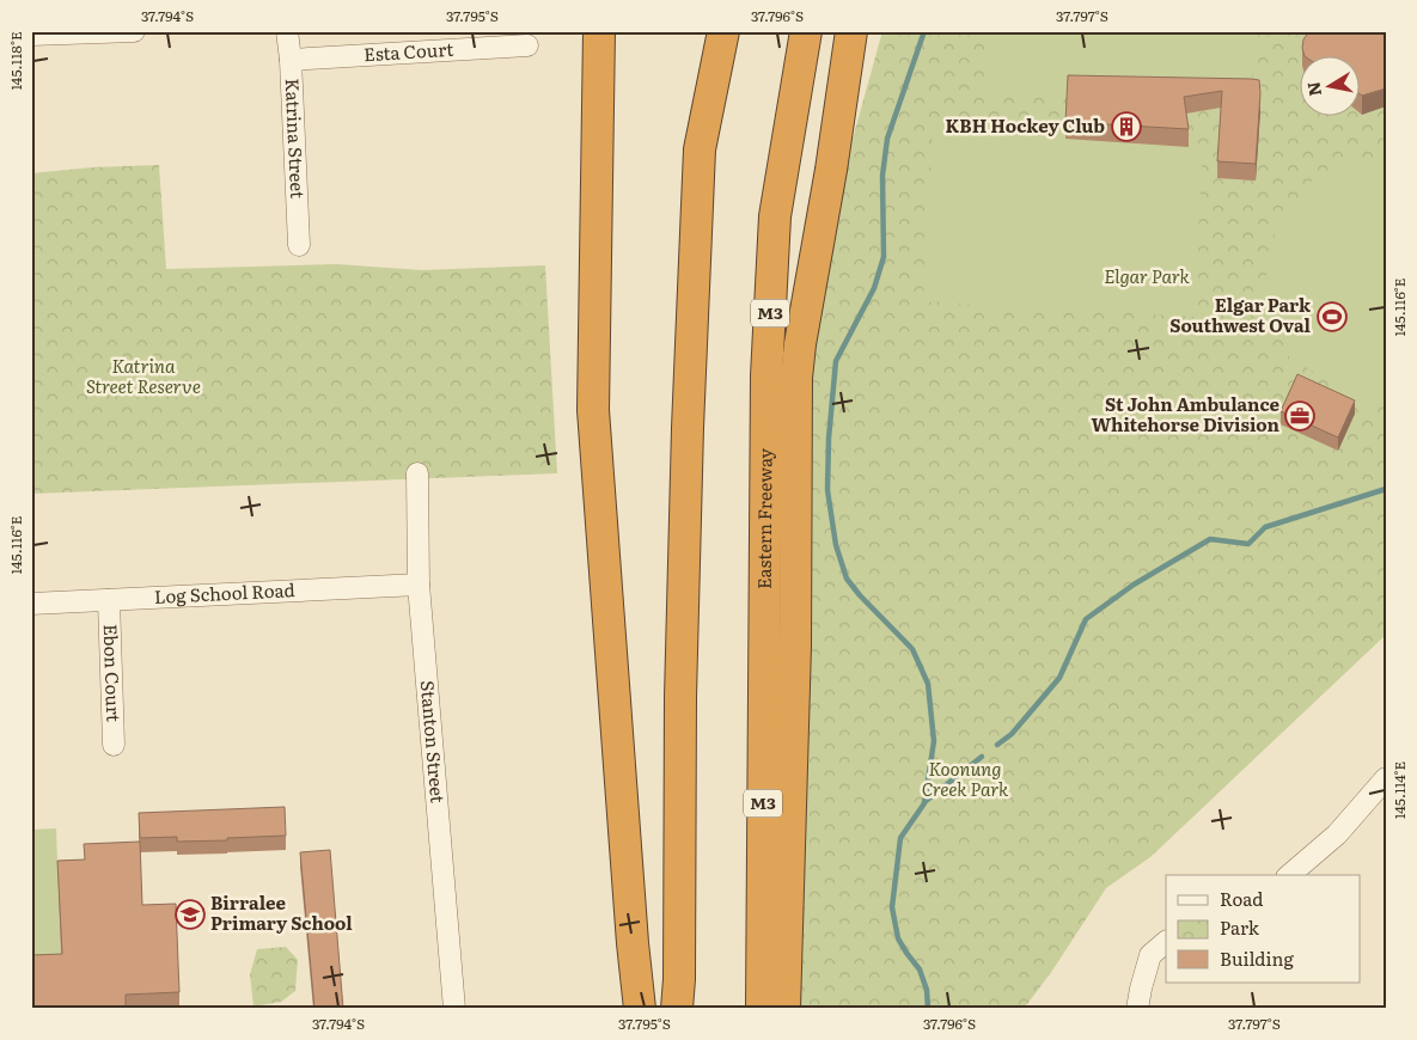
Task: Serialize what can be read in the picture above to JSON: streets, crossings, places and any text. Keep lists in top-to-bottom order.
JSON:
{
  "streets": {
    "highway": ["M3", "Eastern Freeway"],
    "street": [
      "Esta Court",
      "Katrina Street",
      "Log School Road",
      "Ebon Court",
      "Stanton Street"
    ]
  },
  "crossings": [
    ["Esta Court", "Katrina Street"],
    ["Log School Road", "Ebon Court"],
    ["Log School Road", "Stanton Street"]
  ],
  "parks": ["Elgar Park", "Katrina Street Reserve", "Koonung Creek Park"],
  "places": {
    "building": ["KBH Hockey Club"],
    "sports": ["Elgar Park Southwest Oval"],
    "office": ["St John Ambulance Whitehorse Division"],
    "school or university": ["Birralee Primary School"]
  },
  "legend": ["Road", "Park", "Building"],
  "north": "left",
  "coordinates": [
    "37.794°S",
    "37.795°S",
    "37.796°S",
    "37.797°S",
    "145.118°E",
    "145.116°E",
    "145.114°E"
  ]
}
